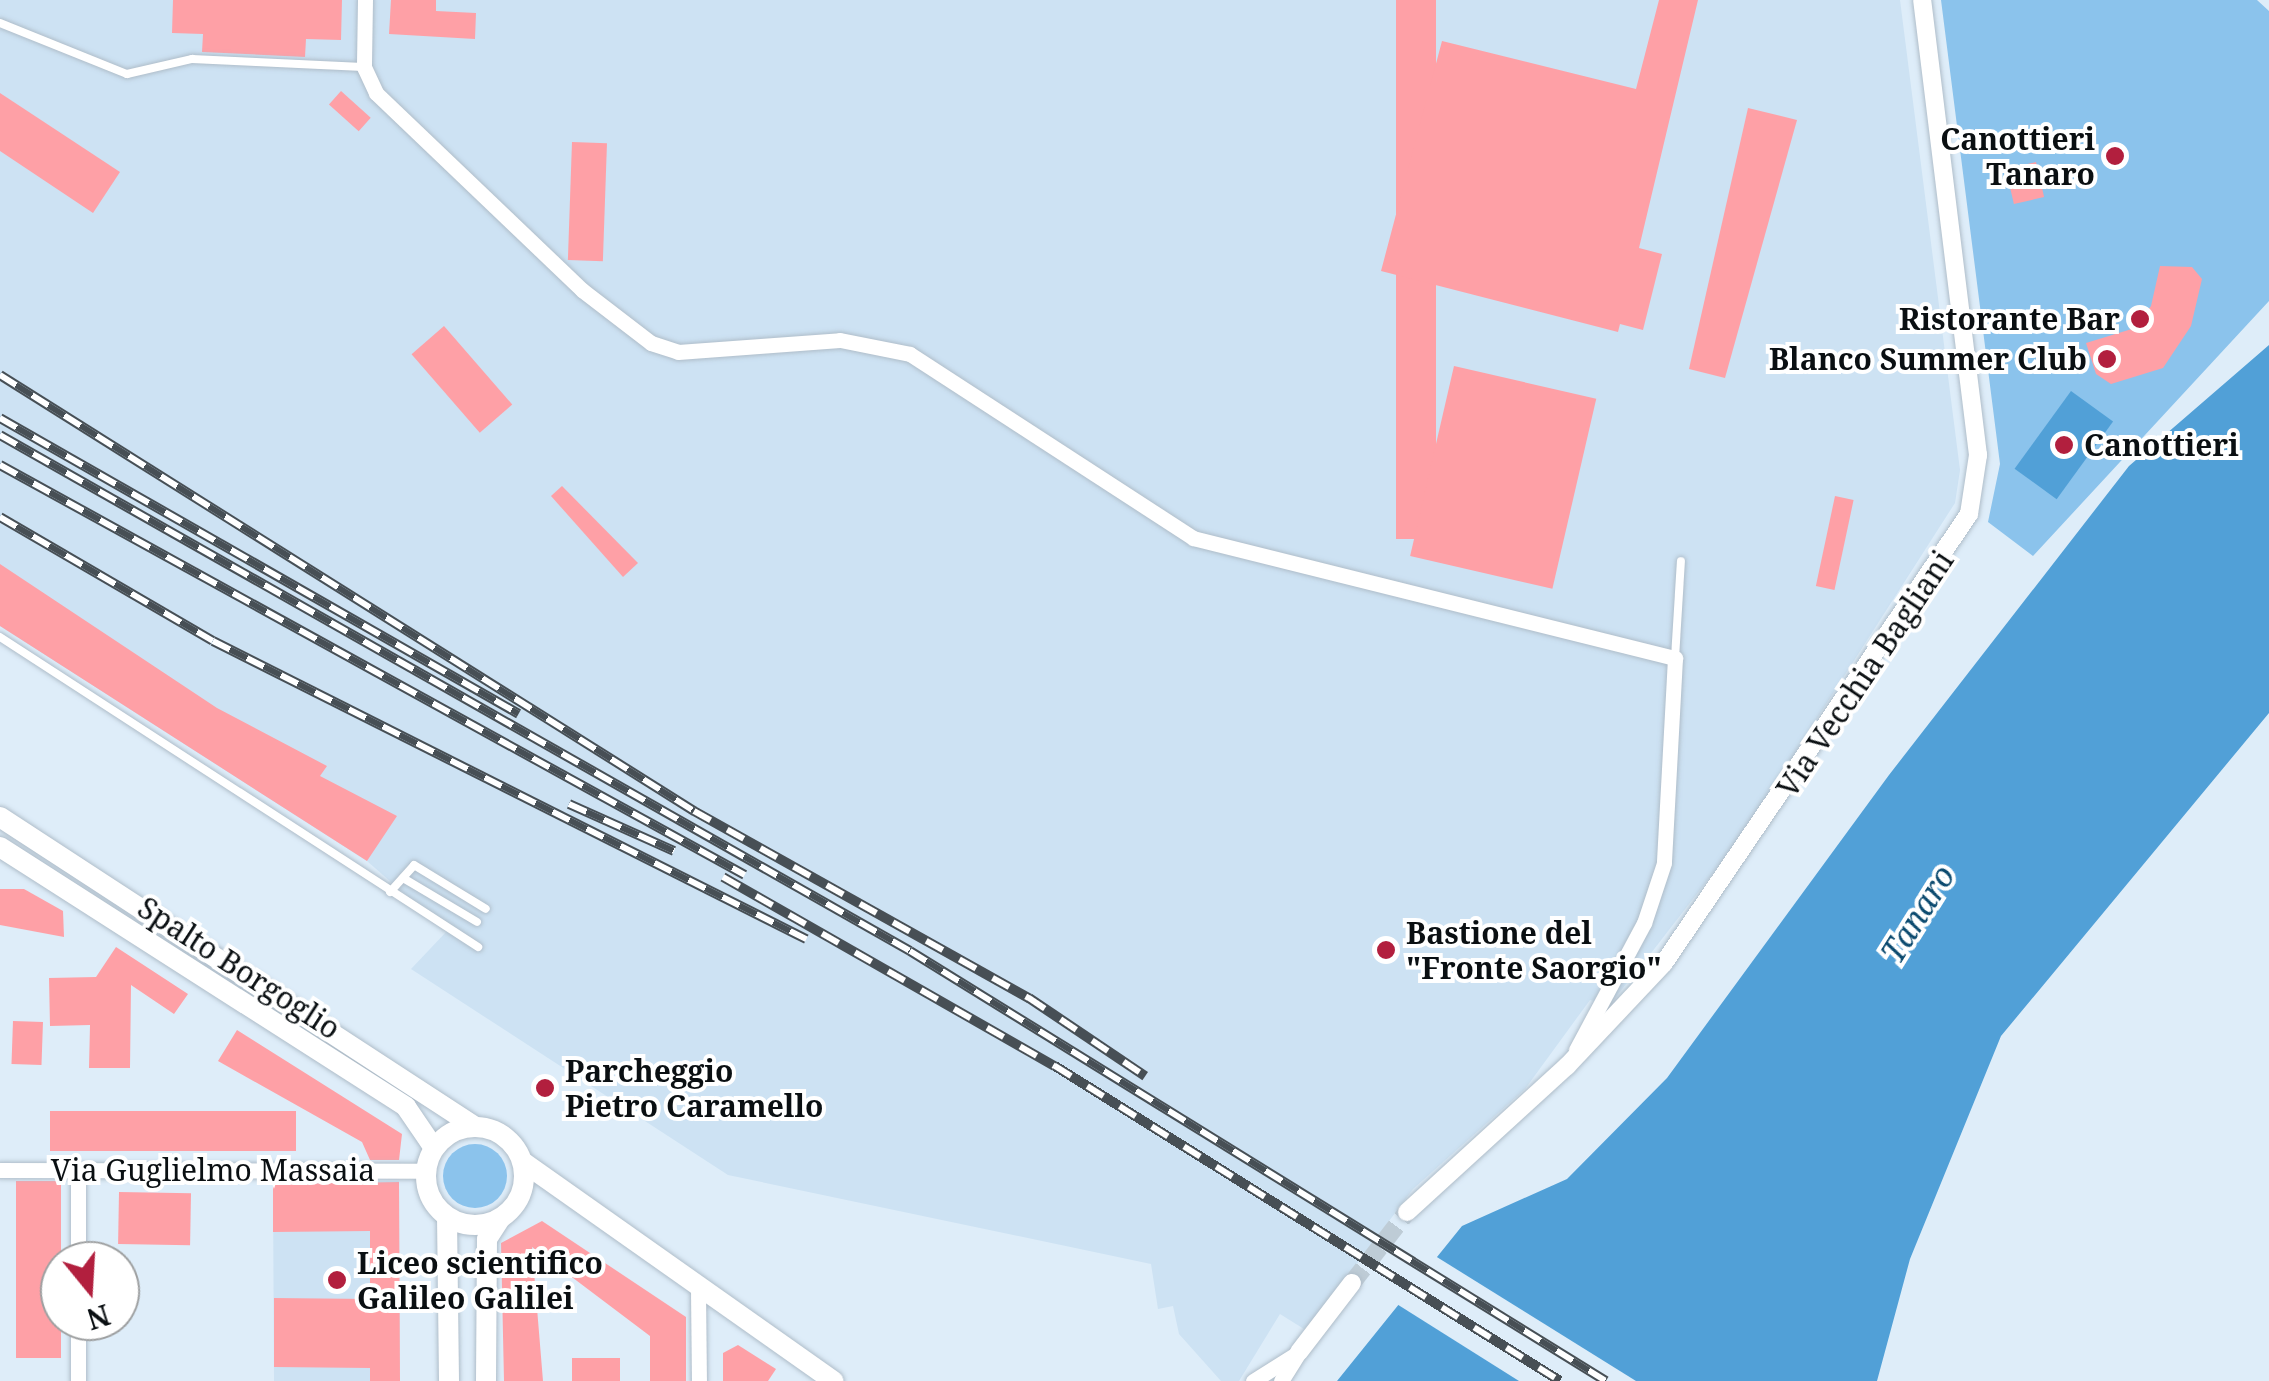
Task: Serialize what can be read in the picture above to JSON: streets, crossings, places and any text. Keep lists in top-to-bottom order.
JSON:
{
  "streets": {
    "main road": ["Spalto Borgoglio"],
    "street": ["Via Vecchia Bagliani", "Via Guglielmo Massaia"]
  },
  "crossings": [
    ["Spalto Borgoglio", "Via Guglielmo Massaia"]
  ],
  "water": ["Tanaro"],
  "places": [
    "Canottieri Tanaro",
    "Ristorante Bar",
    "Blanco Summer Club",
    "Canottieri",
    "Bastione del \"Fronte Saorgio\"",
    "Parcheggio Pietro Caramello",
    "Liceo scientifico Galileo Galilei"
  ],
  "north": "bottom"
}
